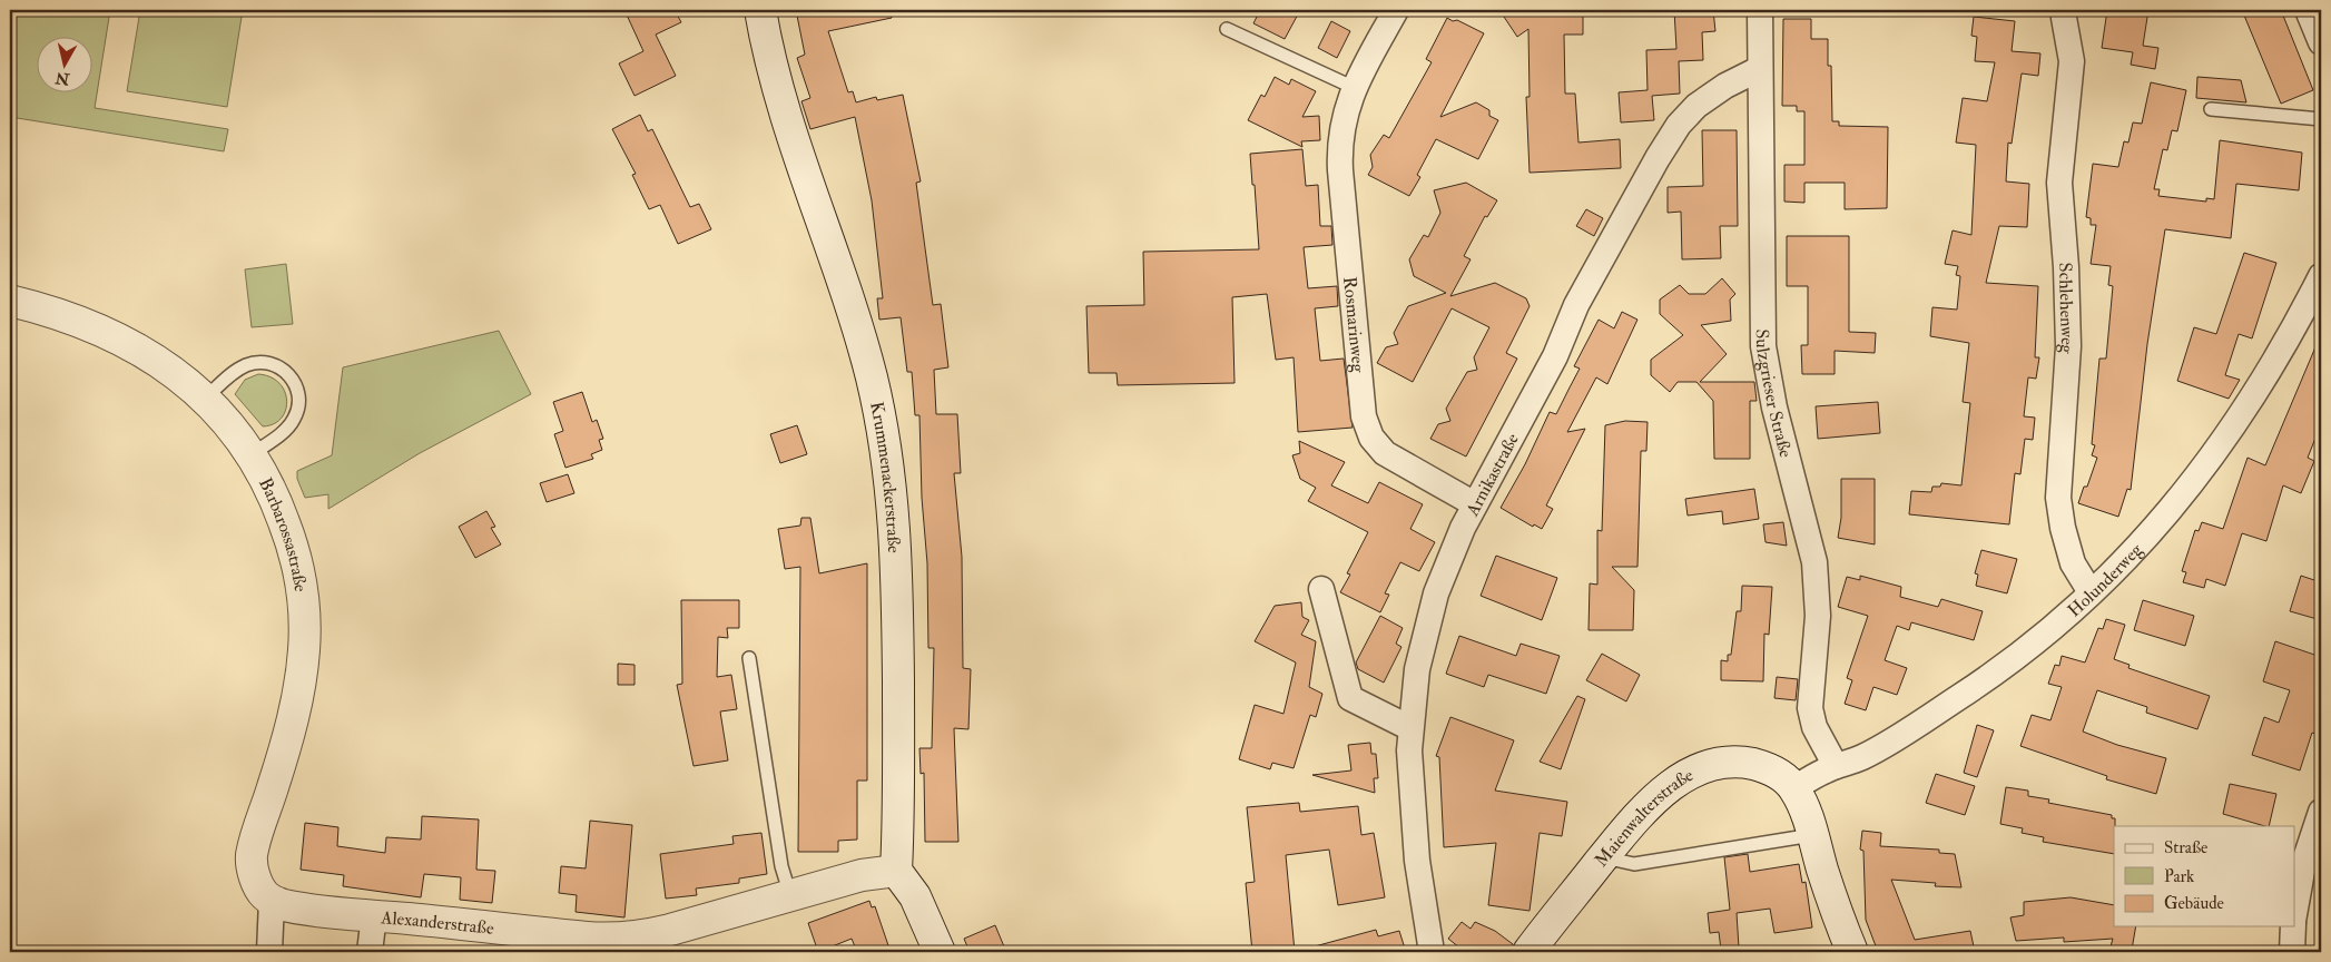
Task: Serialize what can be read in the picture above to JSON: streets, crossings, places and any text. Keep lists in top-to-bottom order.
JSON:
{
  "streets": {
    "main road": [
      "Krummenackerstraße",
      "Barbarossastraße",
      "Maienwalterstraße",
      "Alexanderstraße"
    ],
    "street": [
      "Schlehenweg",
      "Rosmarinweg",
      "Sulzgrieser Straße",
      "Arnikastraße",
      "Holunderweg"
    ]
  },
  "crossings": [
    ["Schlehenweg", "Holunderweg"],
    ["Rosmarinweg", "Arnikastraße"],
    ["Sulzgrieser Straße", "Arnikastraße"],
    ["Sulzgrieser Straße", "Holunderweg"],
    ["Krummenackerstraße", "Alexanderstraße"],
    ["Barbarossastraße", "Alexanderstraße"],
    ["Holunderweg", "Maienwalterstraße"]
  ],
  "legend": ["Straße", "Park", "Gebäude"],
  "north": "bottom"
}
